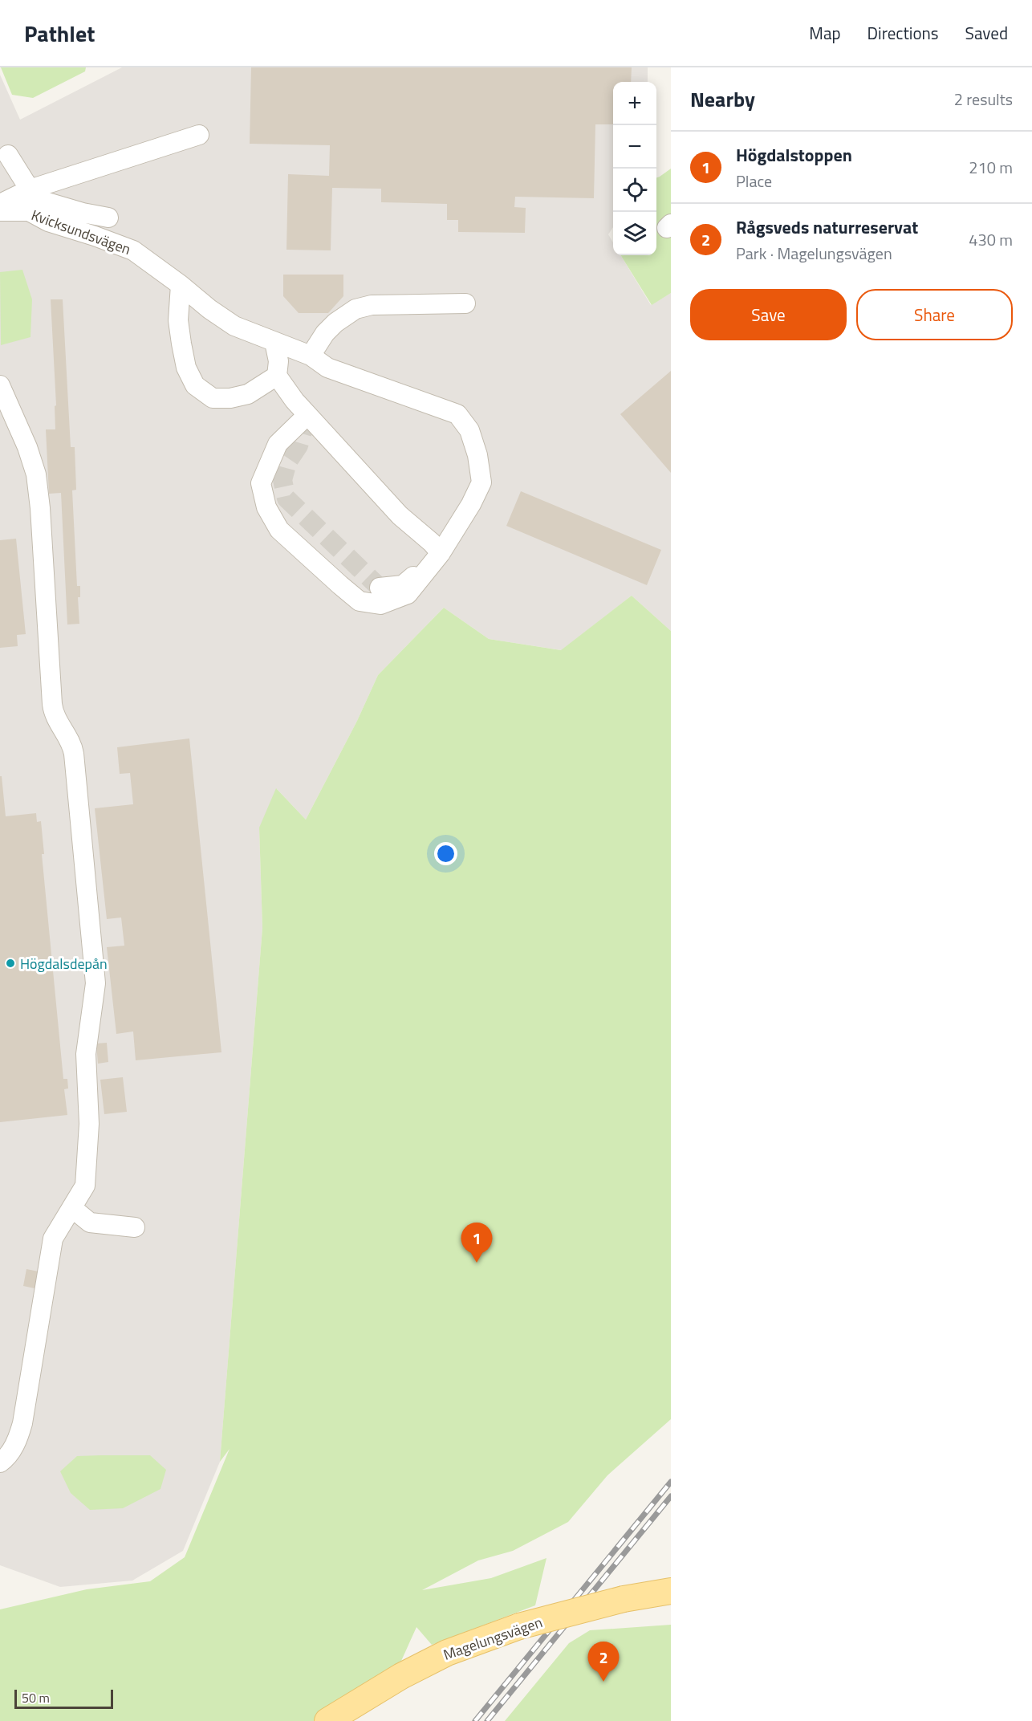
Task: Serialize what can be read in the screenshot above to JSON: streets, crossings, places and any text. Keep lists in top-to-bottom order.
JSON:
{
  "streets": {
    "main road": ["Magelungsvägen"],
    "lane": ["Kvicksundsvägen"]
  },
  "places": ["Högdalsdepån"],
  "scale_bar": "50 m",
  "page": {
    "header": "Pathlet",
    "nav": ["Map", "Directions", "Saved"],
    "heading": ["Nearby", "2 results"],
    "map_buttons": ["+", "−"],
    "list": [
      {
        "mark": "1",
        "name": "Högdalstoppen",
        "note": "Place",
        "value": "210 m"
      },
      {
        "mark": "2",
        "name": "Rågsveds naturreservat",
        "note": "Park · Magelungsvägen",
        "value": "430 m"
      }
    ],
    "buttons": ["Save", "Share"],
    "pins": ["1", "2"],
    "scale": "50 m"
  }
}
